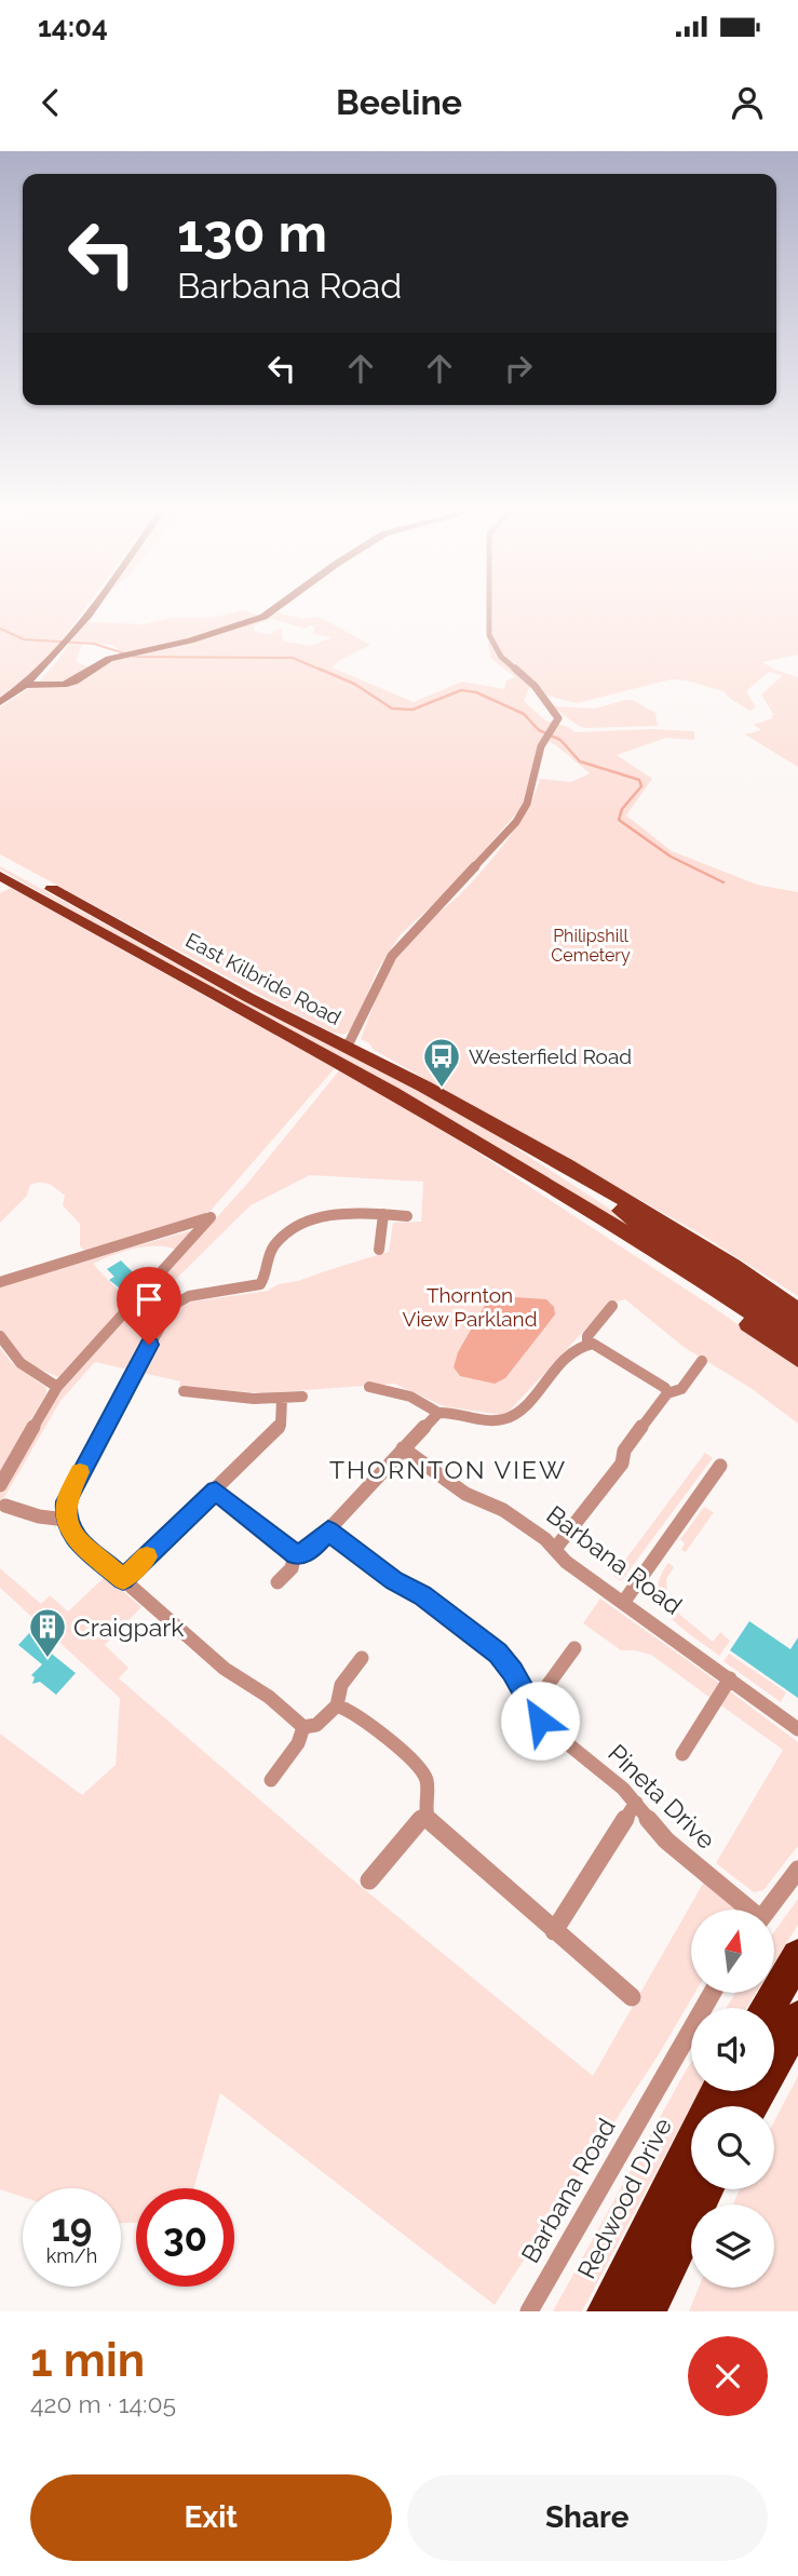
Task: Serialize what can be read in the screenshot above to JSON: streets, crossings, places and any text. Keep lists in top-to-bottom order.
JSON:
{
  "streets": {
    "highway": ["Redwood Drive"],
    "main road": ["East Kilbride Road"],
    "street": ["Barbana Road", "Pineta Drive"]
  },
  "districts": ["THORNTON VIEW"],
  "parks": ["Philipshill Cemetery", "Thornton View Parkland"],
  "places": {
    "bus stop": ["Westerfield Road"],
    "building": ["Craigpark"]
  },
  "north": "top",
  "page": {
    "status": "14:04",
    "header": "Beeline",
    "turn": ["130 m", "Barbana Road"],
    "speed": "19 km/h",
    "limit": "30",
    "heading": ["1 min", "420 m · 14:05"],
    "buttons": ["Exit", "Share"]
  }
}
